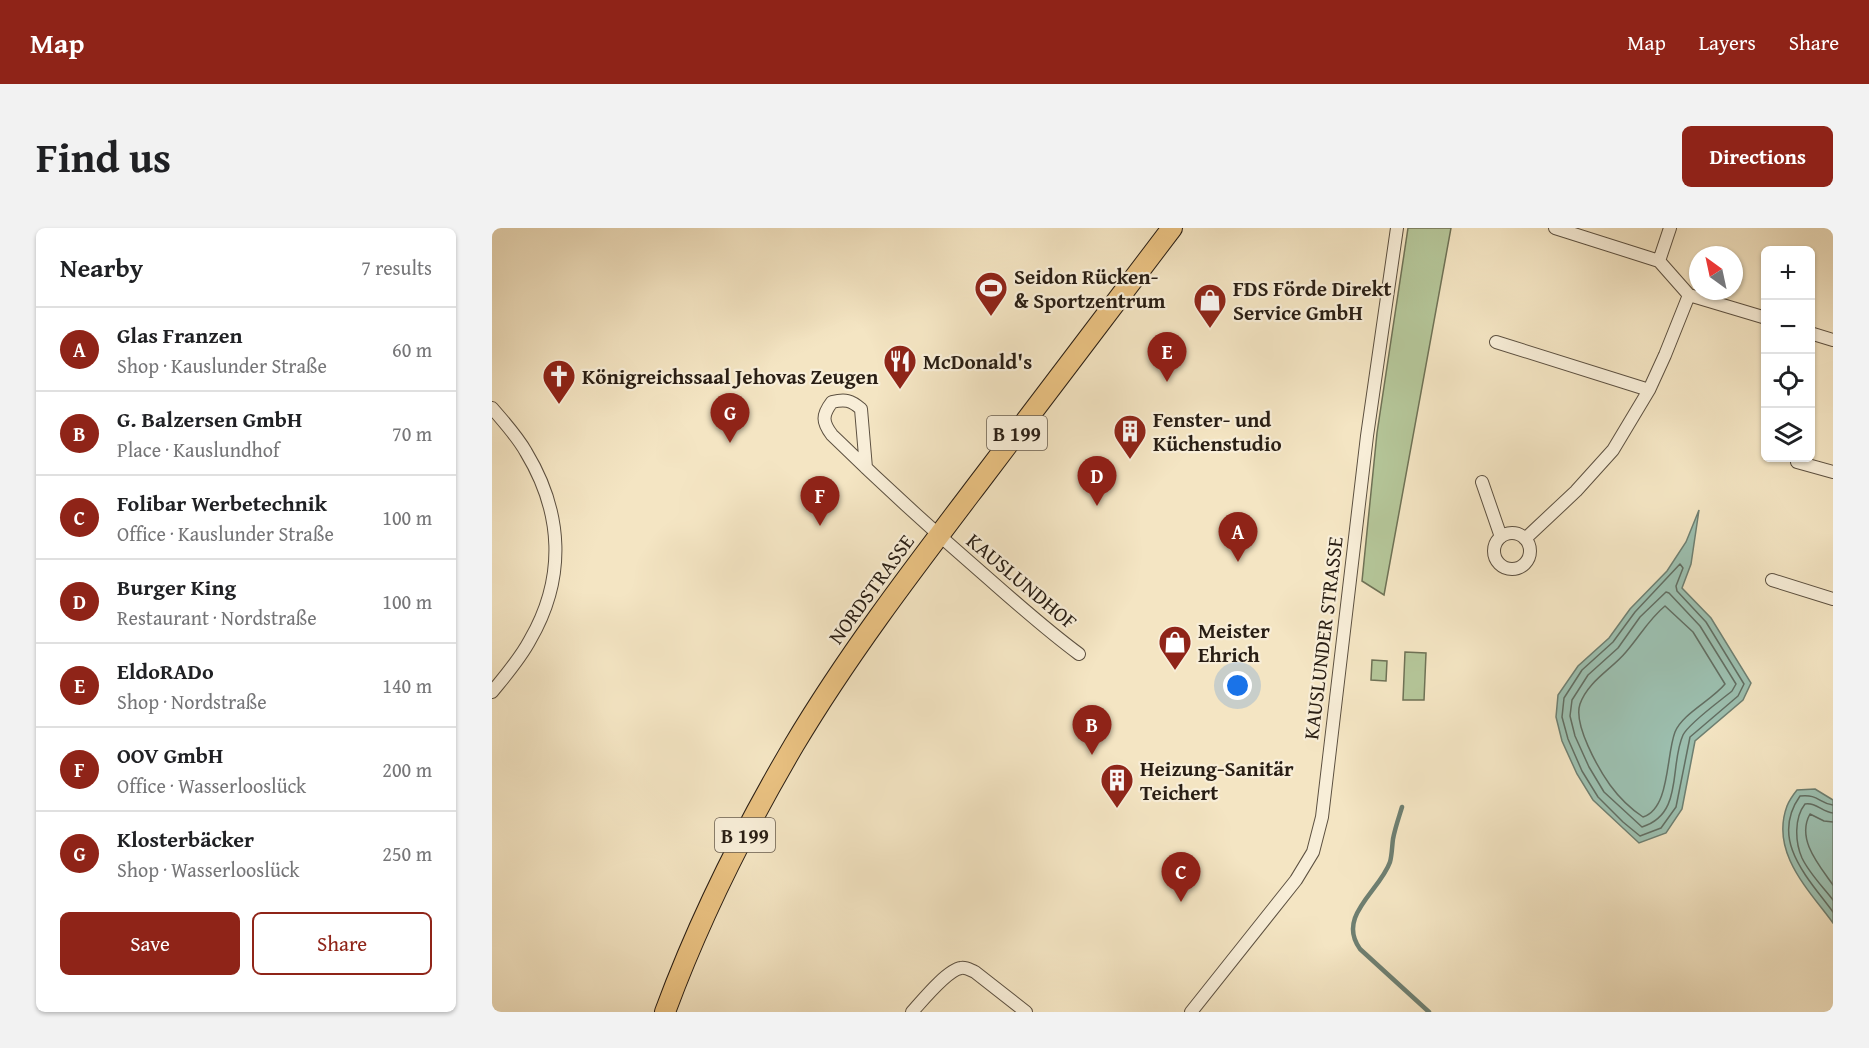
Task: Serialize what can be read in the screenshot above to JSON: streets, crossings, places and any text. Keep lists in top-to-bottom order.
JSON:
{
  "streets": {
    "main road": ["B 199", "NORDSTRASSE"],
    "street": ["KAUSLUNDHOF", "KAUSLUNDER STRASSE"]
  },
  "crossings": [
    ["KAUSLUNDHOF", "NORDSTRASSE"]
  ],
  "places": {
    "sports": ["Seidon Rücken- & Sportzentrum"],
    "shop": ["FDS Förde Direkt Service GmbH", "Meister Ehrich"],
    "restaurant": ["McDonald's"],
    "church": ["Königreichssaal Jehovas Zeugen"],
    "building": ["Fenster- und Küchenstudio", "Heizung-Sanitär Teichert"]
  },
  "north": "top left",
  "page": {
    "header": "Map",
    "nav": ["Map", "Layers", "Share"],
    "title": "Find us",
    "buttons": [
      "Directions",
      ["Save", "Share"]
    ],
    "heading": ["Nearby", "7 results"],
    "map_buttons": ["+", "−"],
    "list": [
      {
        "mark": "A",
        "name": "Glas Franzen",
        "note": "Shop · Kauslunder Straße",
        "value": "60 m"
      },
      {
        "mark": "B",
        "name": "G. Balzersen GmbH",
        "note": "Place · Kauslundhof",
        "value": "70 m"
      },
      {
        "mark": "C",
        "name": "Folibar Werbetechnik",
        "note": "Office · Kauslunder Straße",
        "value": "100 m"
      },
      {
        "mark": "D",
        "name": "Burger King",
        "note": "Restaurant · Nordstraße",
        "value": "100 m"
      },
      {
        "mark": "E",
        "name": "EldoRADo",
        "note": "Shop · Nordstraße",
        "value": "140 m"
      },
      {
        "mark": "F",
        "name": "OOV GmbH",
        "note": "Office · Wasserlooslück",
        "value": "200 m"
      },
      {
        "mark": "G",
        "name": "Klosterbäcker",
        "note": "Shop · Wasserlooslück",
        "value": "250 m"
      }
    ],
    "pins": [
      "E",
      "G",
      "D",
      "F",
      "A",
      "B",
      "C"
    ]
  }
}
